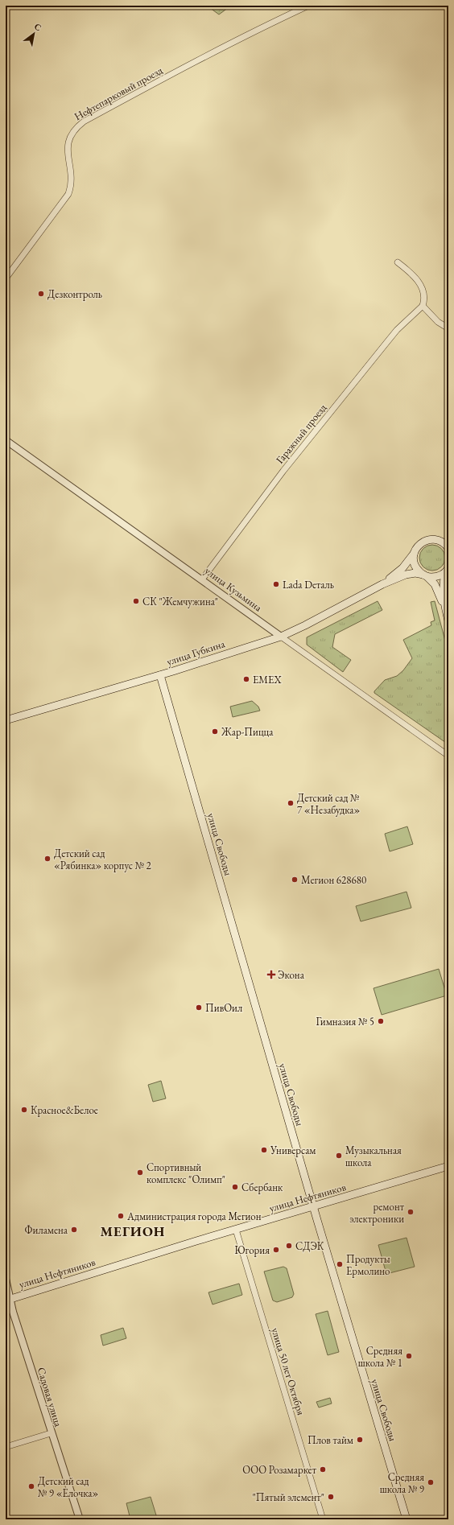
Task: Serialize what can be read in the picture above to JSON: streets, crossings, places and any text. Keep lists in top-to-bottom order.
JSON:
{
  "streets": {
    "main road": ["улица Губкина", "улица Свободы", "улица Нефтяников"],
    "street": [
      "Нефтепарковый проезд",
      "Гаражный проезд",
      "улица Кузьмина",
      "улица 50 лет Октября",
      "Садовая улица"
    ]
  },
  "crossings": [
    ["Гаражный проезд", "улица Кузьмина"],
    ["улица Кузьмина", "улица Губкина"],
    ["улица Губкина", "улица Свободы"],
    ["улица Свободы", "улица Нефтяников"],
    ["улица Нефтяников", "улица 50 лет Октября"],
    ["улица Нефтяников", "Садовая улица"]
  ],
  "districts": ["МЕГИОН"],
  "places": {
    "other": [
      "Дезконтроль",
      "Lada Dеталь",
      "СК \"Жемчужина\"",
      "EMEX",
      "Жар-Пицца",
      "Детский сад № 7 «Незабудка»",
      "Детский сад «Рябинка» корпус № 2",
      "Мегион 628680",
      "ПивОил",
      "Гимназия № 5",
      "Красное&Белое",
      "Универсам",
      "Музыкальная школа",
      "Спортивный комплекс \"Олимп\"",
      "Сбербанк",
      "ремонт электроники",
      "Администрация города Мегион",
      "Филамена",
      "СДЭК",
      "Югория",
      "Продукты Ермолино",
      "Средняя школа № 1",
      "Плов тайм",
      "ООО Розамаркет",
      "Средняя школа № 9",
      "Детский сад № 9 «Елочка»",
      "\"Пятый элемент\""
    ],
    "health": ["Экона"]
  },
  "north": "top right"
}
